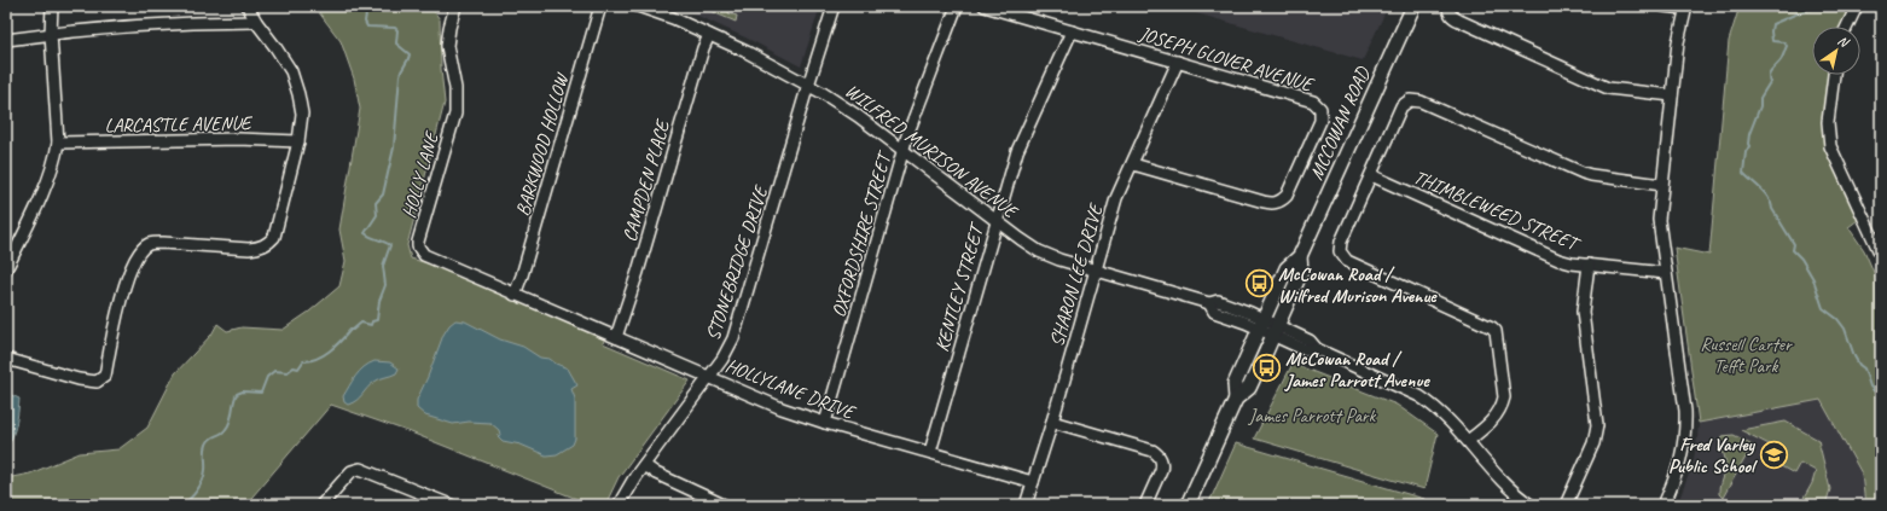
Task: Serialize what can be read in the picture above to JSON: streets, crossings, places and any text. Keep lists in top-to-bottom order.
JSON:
{
  "streets": {
    "main road": ["MCCOWAN ROAD"],
    "street": [
      "JOSEPH GLOVER AVENUE",
      "LARCASTLE AVENUE",
      "BARKWOOD HOLLOW",
      "WILFRED MURISON AVENUE",
      "HOLLY LANE",
      "CAMPDEN PLACE",
      "THIMBLEWEED STREET",
      "OXFORDSHIRE STREET",
      "STONEBRIDGE DRIVE",
      "SHARON LEE DRIVE",
      "KENTLEY STREET",
      "HOLLYLANE DRIVE"
    ]
  },
  "crossings": [
    ["JOSEPH GLOVER AVENUE", "SHARON LEE DRIVE"],
    ["JOSEPH GLOVER AVENUE", "KENTLEY STREET"],
    ["MCCOWAN ROAD", "WILFRED MURISON AVENUE"],
    ["BARKWOOD HOLLOW", "HOLLY LANE"],
    ["BARKWOOD HOLLOW", "HOLLYLANE DRIVE"],
    ["WILFRED MURISON AVENUE", "CAMPDEN PLACE"],
    ["WILFRED MURISON AVENUE", "OXFORDSHIRE STREET"],
    ["WILFRED MURISON AVENUE", "STONEBRIDGE DRIVE"],
    ["WILFRED MURISON AVENUE", "SHARON LEE DRIVE"],
    ["WILFRED MURISON AVENUE", "KENTLEY STREET"],
    ["HOLLY LANE", "HOLLYLANE DRIVE"],
    ["CAMPDEN PLACE", "HOLLYLANE DRIVE"],
    ["OXFORDSHIRE STREET", "HOLLYLANE DRIVE"],
    ["STONEBRIDGE DRIVE", "HOLLYLANE DRIVE"],
    ["SHARON LEE DRIVE", "HOLLYLANE DRIVE"],
    ["KENTLEY STREET", "HOLLYLANE DRIVE"]
  ],
  "parks": ["Russell Carter Tefft Park", "James Parrott Park"],
  "places": {
    "bus stop": ["McCowan Road / Wilfred Murison Avenue", "McCowan Road / James Parrott Avenue"],
    "school or university": ["Fred Varley Public School"]
  },
  "north": "top right"
}
